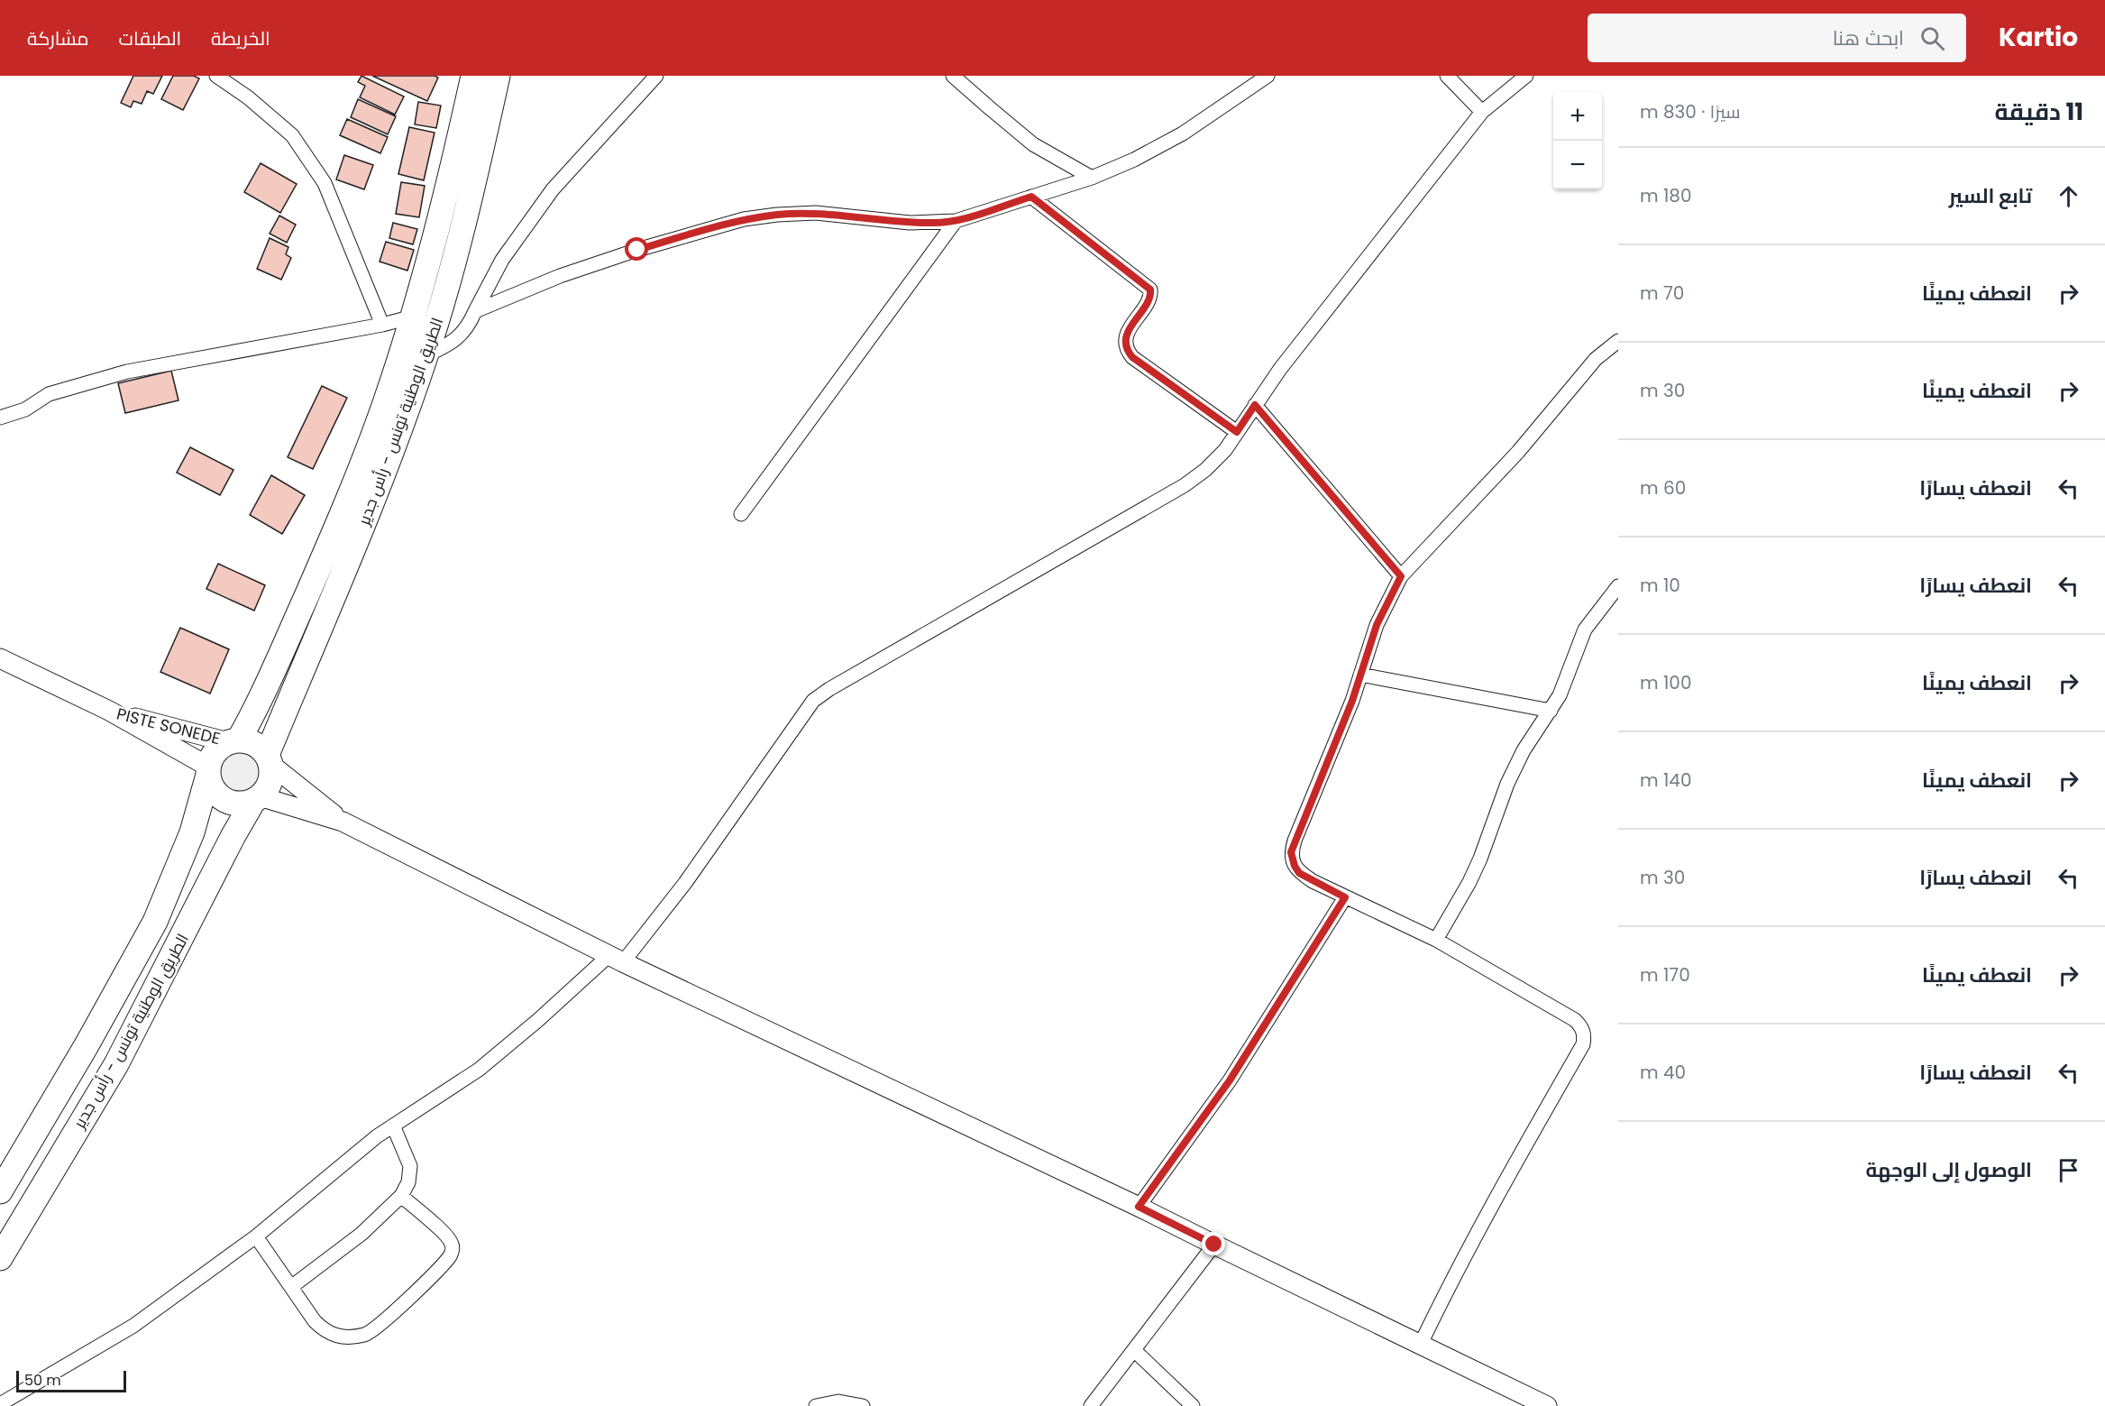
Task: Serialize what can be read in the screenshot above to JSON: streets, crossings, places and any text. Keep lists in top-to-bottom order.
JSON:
{
  "streets": {
    "highway": ["الطريق الوطنية تونس - رأس جدير"],
    "street": ["PISTE SONEDE"]
  },
  "crossings": [
    ["الطريق الوطنية تونس - رأس جدير", "PISTE SONEDE"]
  ],
  "scale_bar": "50 m",
  "page": {
    "header": "Kartio",
    "search": "ابحث هنا",
    "nav": ["الخريطة", "الطبقات", "مشاركة"],
    "heading": ["11 دقيقة", "سيرًا · 830 m"],
    "map_buttons": ["+", "−"],
    "list": [
      ["تابع السير", "180 m"],
      ["انعطف يمينًا", "70 m"],
      ["انعطف يمينًا", "30 m"],
      ["انعطف يسارًا", "60 m"],
      ["انعطف يسارًا", "10 m"],
      ["انعطف يمينًا", "100 m"],
      ["انعطف يمينًا", "140 m"],
      ["انعطف يسارًا", "30 m"],
      ["انعطف يمينًا", "170 m"],
      ["انعطف يسارًا", "40 m"],
      "الوصول إلى الوجهة"
    ],
    "scale": "50 m"
  }
}
